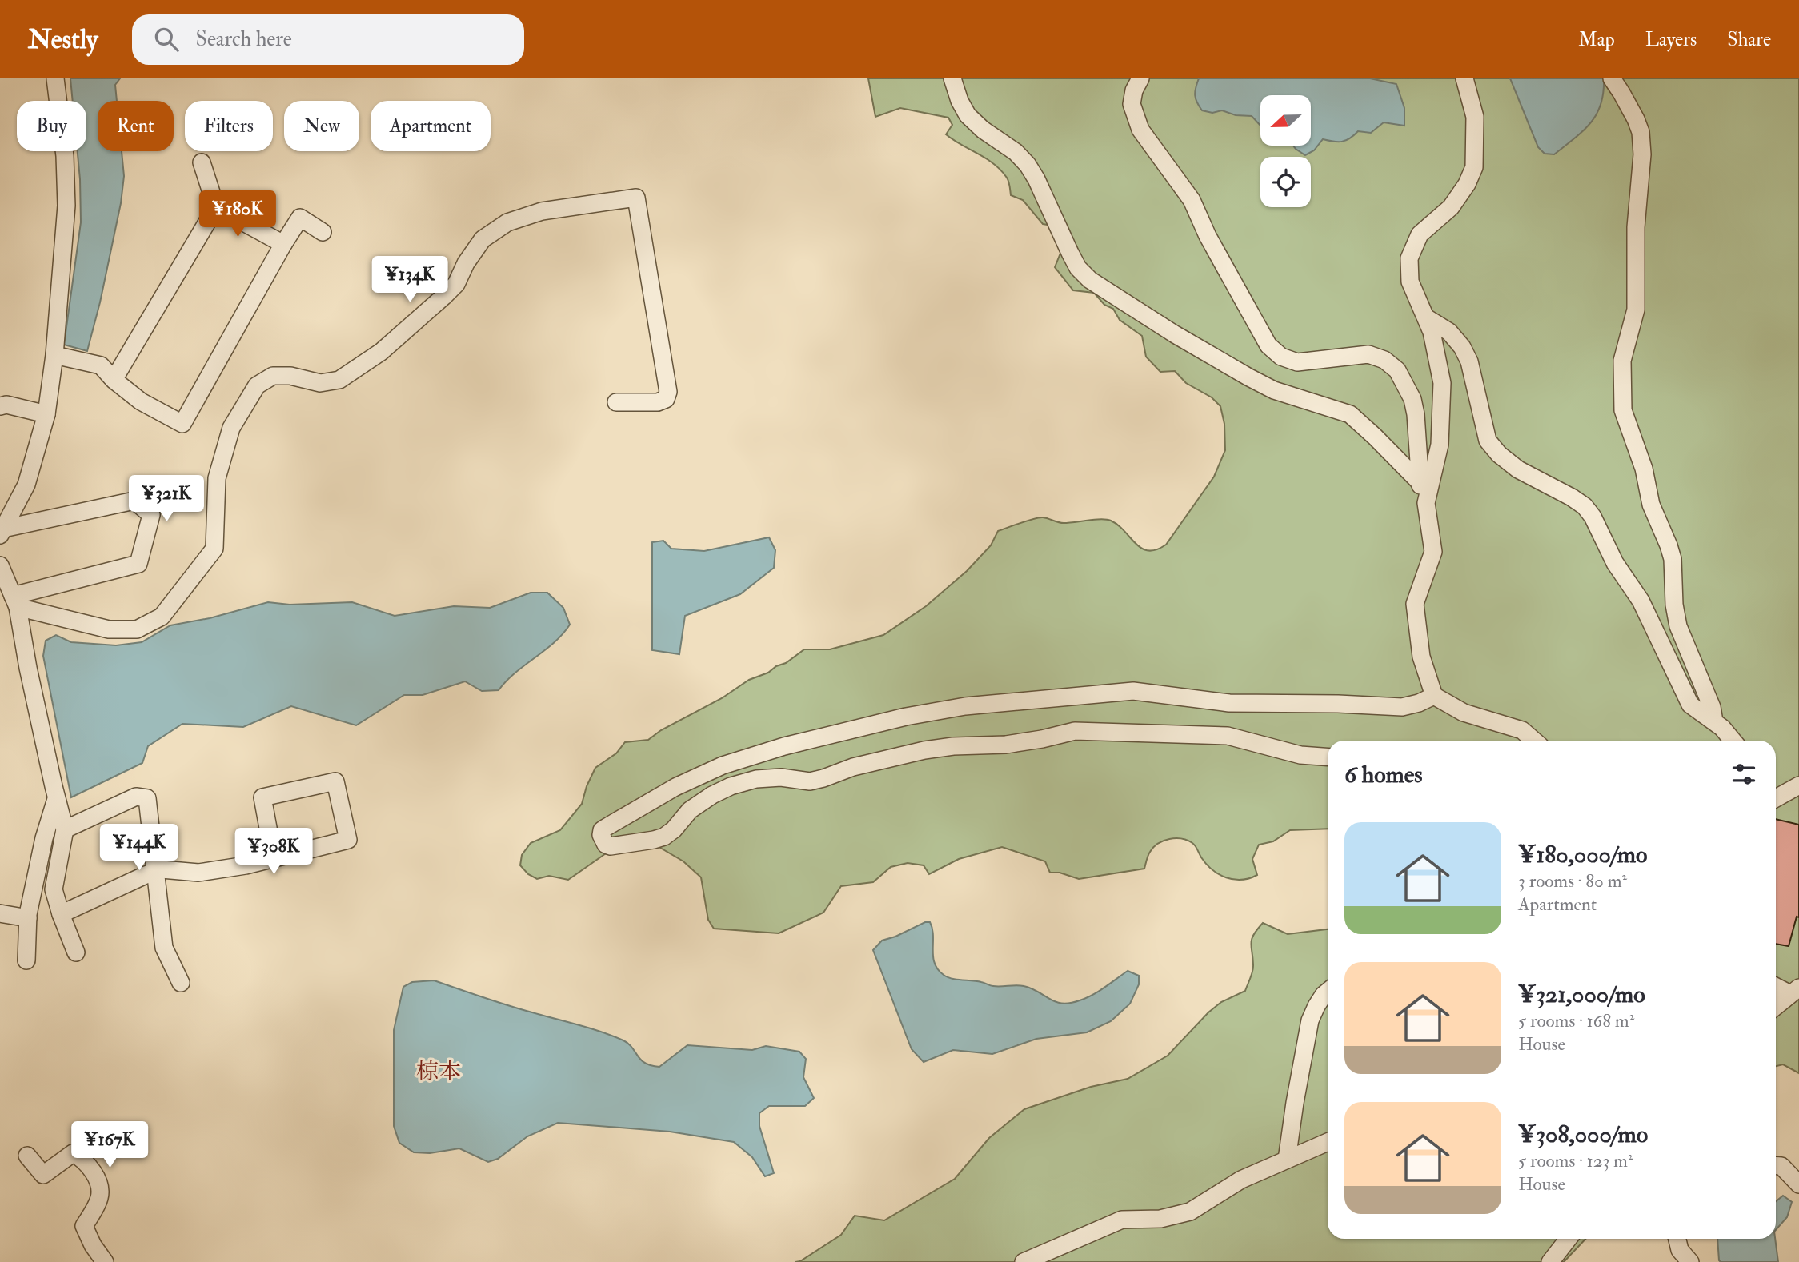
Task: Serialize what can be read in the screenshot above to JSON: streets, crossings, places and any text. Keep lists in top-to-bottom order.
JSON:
{
  "districts": ["椋本"],
  "north": "left",
  "page": {
    "header": "Nestly",
    "search": "Search here",
    "nav": ["Map", "Layers", "Share"],
    "chip": [
      "Buy",
      "Rent",
      "Filters",
      "New",
      "Apartment"
    ],
    "price": [
      "¥180K",
      "¥134K",
      "¥321K",
      "¥144K",
      "¥308K",
      "¥167K"
    ],
    "heading": "6 homes",
    "list": [
      {
        "name": "¥180,000/mo",
        "note": "3 rooms · 80 m² · Apartment"
      },
      {
        "name": "¥321,000/mo",
        "note": "5 rooms · 168 m² · House"
      },
      {
        "name": "¥308,000/mo",
        "note": "5 rooms · 123 m² · House"
      }
    ]
  }
}
